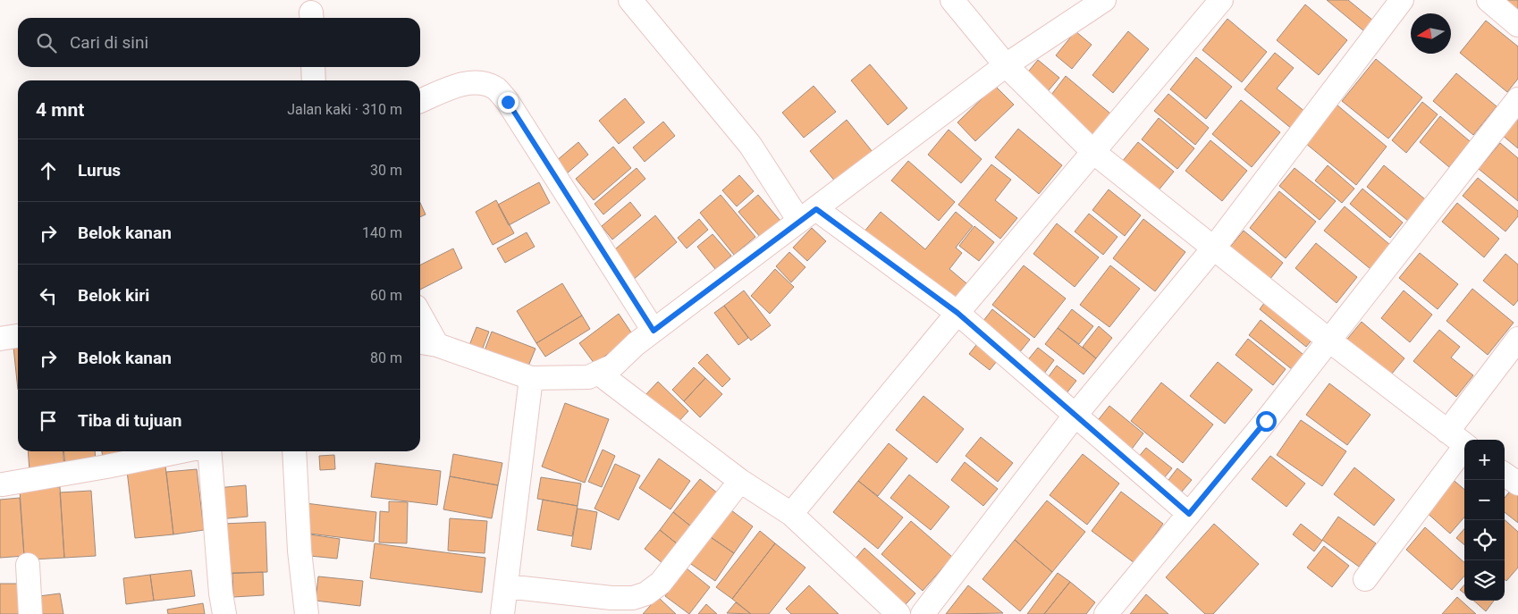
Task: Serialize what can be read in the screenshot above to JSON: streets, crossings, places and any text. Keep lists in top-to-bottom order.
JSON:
{
  "north": "left",
  "page": {
    "search": "Cari di sini",
    "heading": ["4 mnt", "Jalan kaki · 310 m"],
    "list": [
      ["Lurus", "30 m"],
      ["Belok kanan", "140 m"],
      ["Belok kiri", "60 m"],
      ["Belok kanan", "80 m"],
      "Tiba di tujuan"
    ],
    "map_buttons": ["+", "−"]
  }
}
